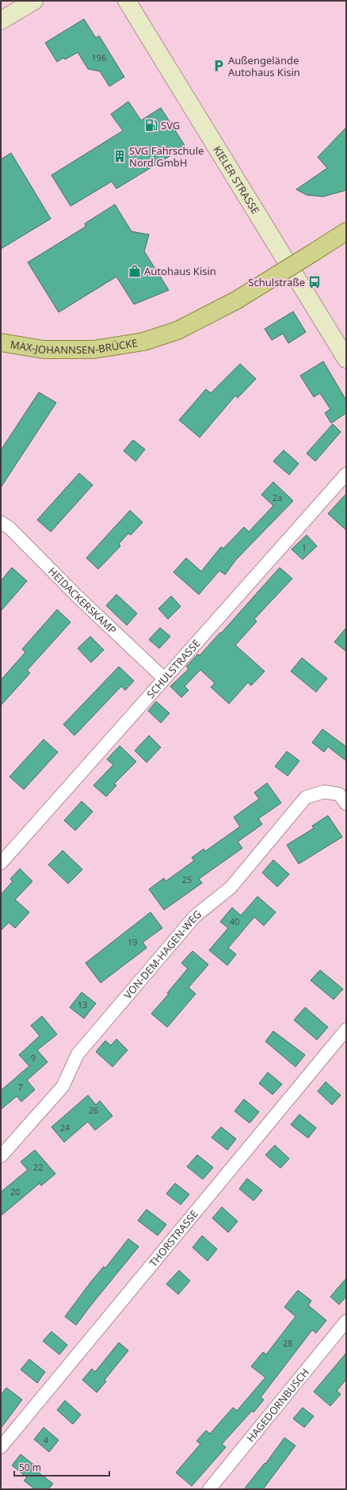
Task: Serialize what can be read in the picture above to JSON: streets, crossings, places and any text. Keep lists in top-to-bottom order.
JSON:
{
  "streets": {
    "main road": ["KIELER STRASSE", "MAX-JOHANNSEN-BRÜCKE"],
    "street": [
      "HEIDACKERSKAMP",
      "SCHULSTRASSE",
      "VON-DEM-HAGEN-WEG",
      "THORSTRASSE",
      "HAGEDORNBUSCH"
    ]
  },
  "crossings": [
    ["HEIDACKERSKAMP", "SCHULSTRASSE"]
  ],
  "places": {
    "parking": ["Außengelände Autohaus Kisin"],
    "fuel station": ["SVG"],
    "building": ["SVG Fahrschule Nord GmbH"],
    "shop": ["Autohaus Kisin"],
    "bus stop": ["Schulstraße"]
  },
  "house_numbers": [
    "196",
    "2a",
    "1",
    "25",
    "40",
    "19",
    "13",
    "9",
    "7",
    "26",
    "24",
    "22",
    "20",
    "28",
    "4"
  ],
  "scale_bar": "50 m"
}
